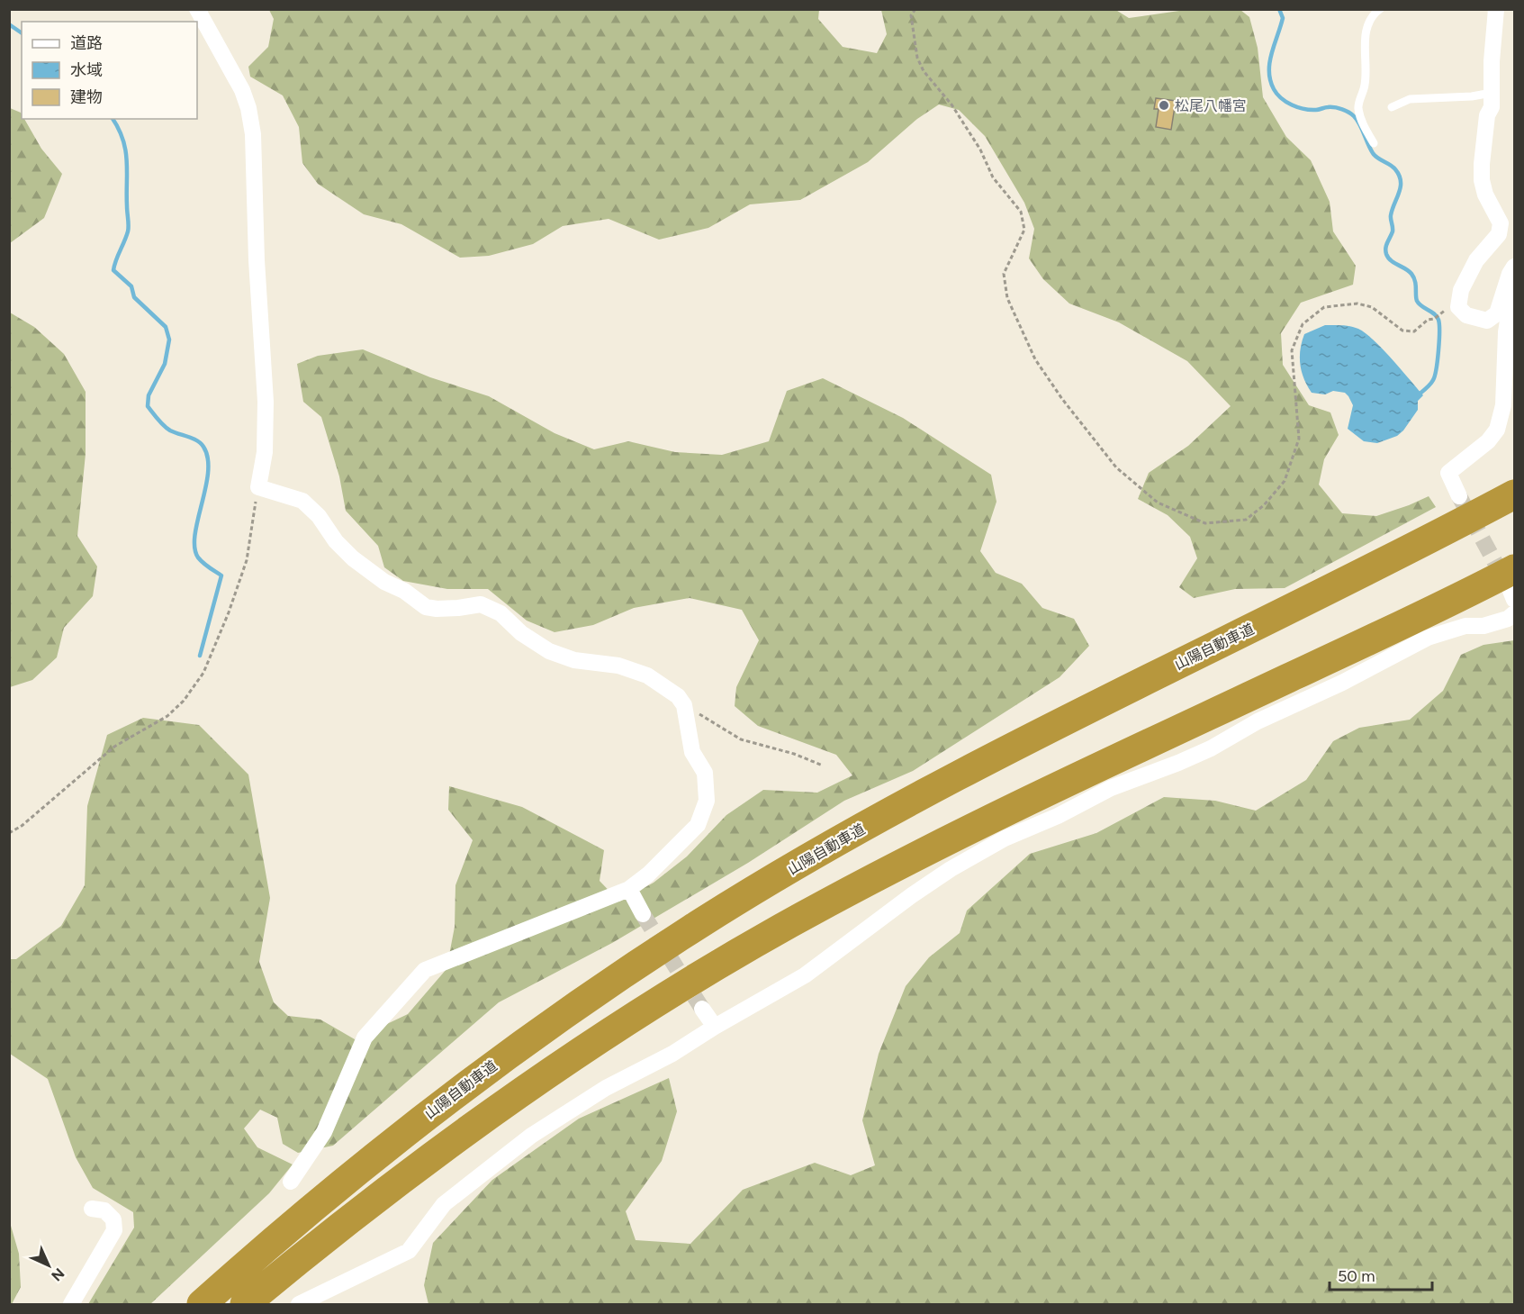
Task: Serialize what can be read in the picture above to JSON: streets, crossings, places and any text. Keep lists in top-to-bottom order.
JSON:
{
  "streets": {
    "highway": ["山陽自動車道"]
  },
  "places": ["松尾八幡宮"],
  "legend": ["道路", "水域", "建物"],
  "scale_bar": "50 m",
  "north": "bottom right"
}
